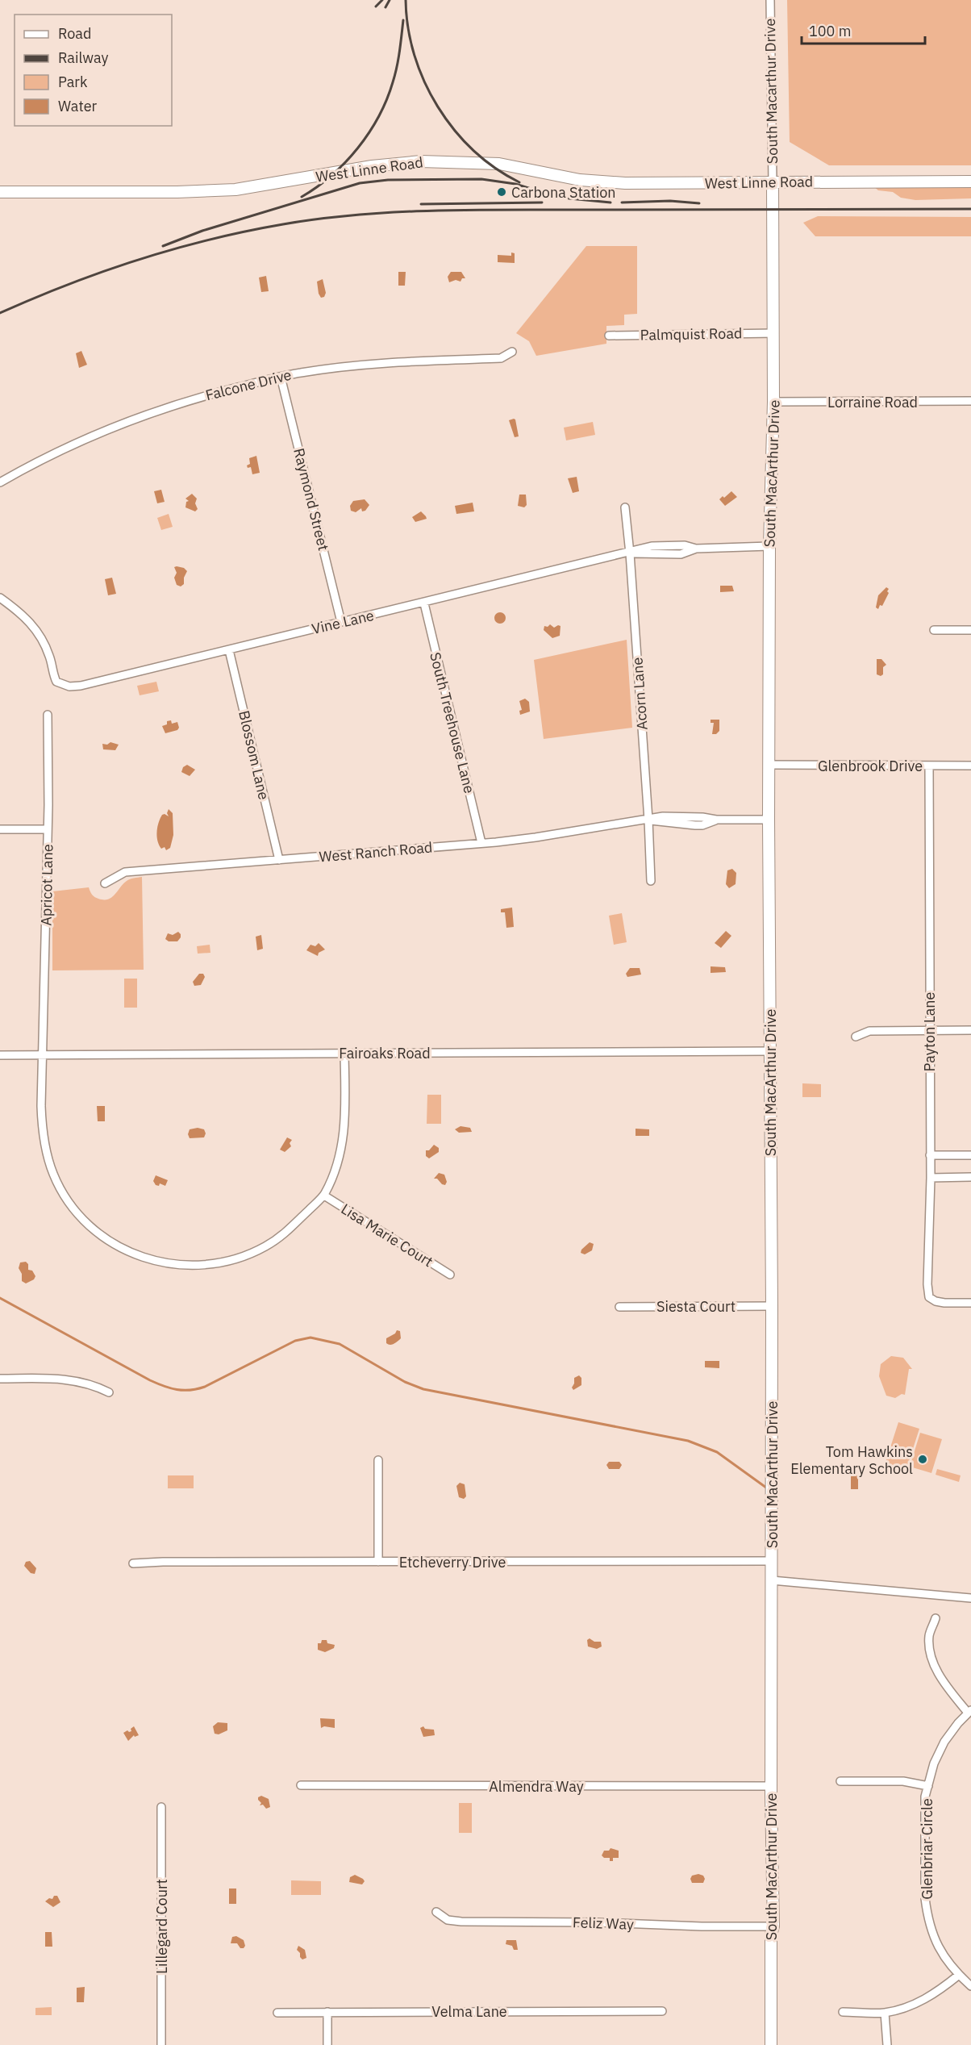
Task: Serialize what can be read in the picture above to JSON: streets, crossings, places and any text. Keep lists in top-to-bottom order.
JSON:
{
  "streets": {
    "street": [
      "South Macarthur Drive",
      "West Linne Road",
      "Palmquist Road",
      "Falcone Drive",
      "Lorraine Road",
      "South MacArthur Drive",
      "Raymond Street",
      "Vine Lane",
      "Acorn Lane",
      "South Treehouse Lane",
      "Blossom Lane",
      "Glenbrook Drive",
      "West Ranch Road",
      "Apricot Lane",
      "Payton Lane",
      "Fairoaks Road",
      "Lisa Marie Court",
      "Siesta Court",
      "Etcheverry Drive",
      "Almendra Way",
      "Glenbriar Circle",
      "Feliz Way",
      "Lillegard Court",
      "Velma Lane"
    ]
  },
  "crossings": [
    ["South Macarthur Drive", "West Linne Road"],
    ["South Macarthur Drive", "South MacArthur Drive"],
    ["West Linne Road", "South MacArthur Drive"],
    ["Palmquist Road", "South MacArthur Drive"],
    ["Falcone Drive", "Raymond Street"],
    ["Lorraine Road", "South MacArthur Drive"],
    ["South MacArthur Drive", "Vine Lane"],
    ["South MacArthur Drive", "Glenbrook Drive"],
    ["South MacArthur Drive", "West Ranch Road"],
    ["South MacArthur Drive", "Fairoaks Road"],
    ["South MacArthur Drive", "Siesta Court"],
    ["South MacArthur Drive", "Etcheverry Drive"],
    ["South MacArthur Drive", "Almendra Way"],
    ["South MacArthur Drive", "Feliz Way"],
    ["Raymond Street", "Vine Lane"],
    ["Vine Lane", "Acorn Lane"],
    ["Vine Lane", "South Treehouse Lane"],
    ["Vine Lane", "Blossom Lane"],
    ["Acorn Lane", "West Ranch Road"],
    ["South Treehouse Lane", "West Ranch Road"],
    ["Blossom Lane", "West Ranch Road"],
    ["Glenbrook Drive", "Payton Lane"],
    ["Apricot Lane", "Fairoaks Road"],
    ["Apricot Lane", "Lisa Marie Court"]
  ],
  "places": ["Carbona Station", "Tom Hawkins Elementary School"],
  "legend": [
    "Road",
    "Railway",
    "Park",
    "Water"
  ],
  "scale_bar": "100 m"
}
